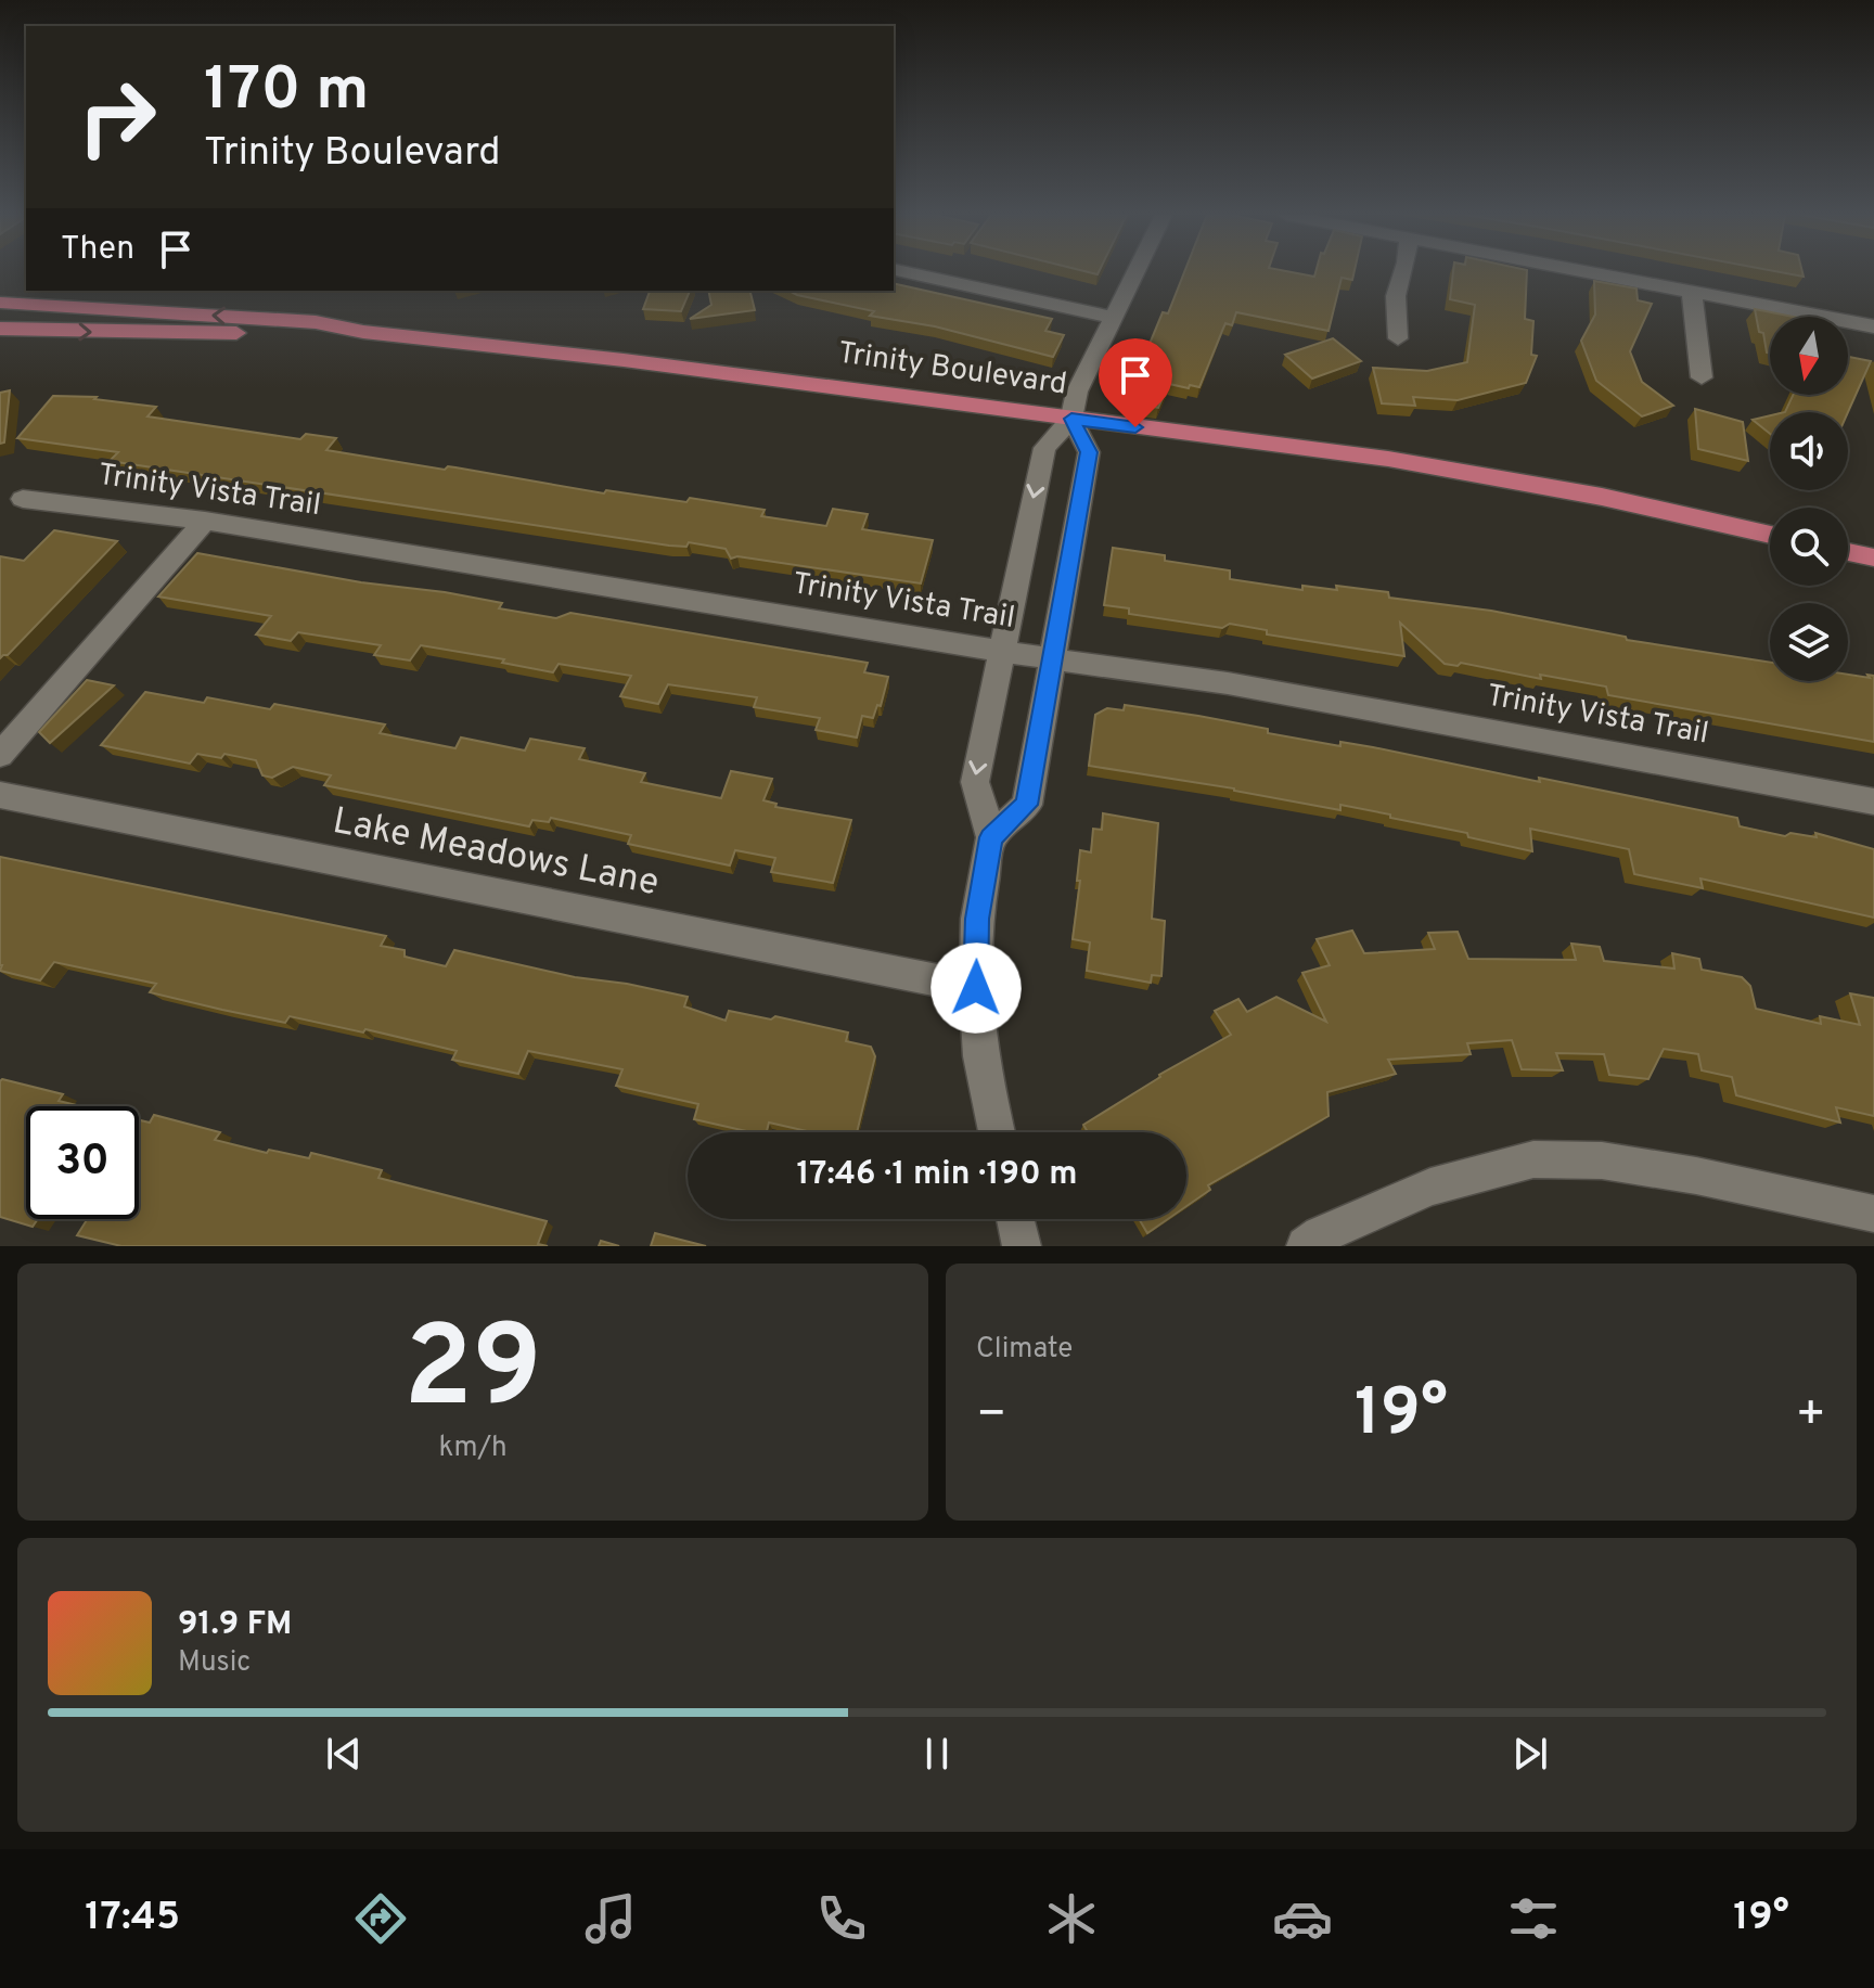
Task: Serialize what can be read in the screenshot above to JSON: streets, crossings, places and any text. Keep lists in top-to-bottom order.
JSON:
{
  "streets": {
    "main road": ["Trinity Boulevard"],
    "street": ["Trinity Vista Trail", "Lake Meadows Lane"]
  },
  "north": "bottom",
  "page": {
    "turn": ["170 m", "Trinity Boulevard"],
    "then": "Then",
    "limit": "30",
    "trip": "17:46 · 1 min · 190 m",
    "tile": [
      ["29", "km/h"],
      "Climate"
    ],
    "heat": ["−", "19°", "+"],
    "song": ["91.9 FM", "Music"],
    "tabs": ["17:45", "19°"]
  }
}
